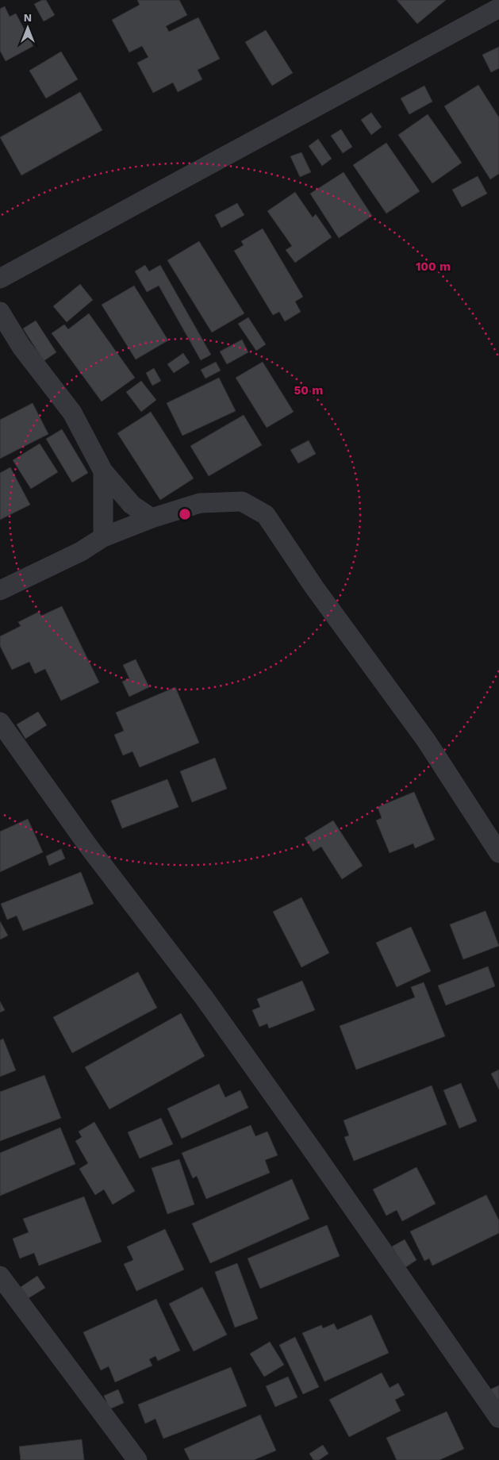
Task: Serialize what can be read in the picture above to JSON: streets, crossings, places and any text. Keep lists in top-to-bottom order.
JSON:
{
  "north": "top",
  "rings": ["100 m", "50 m"]
}
